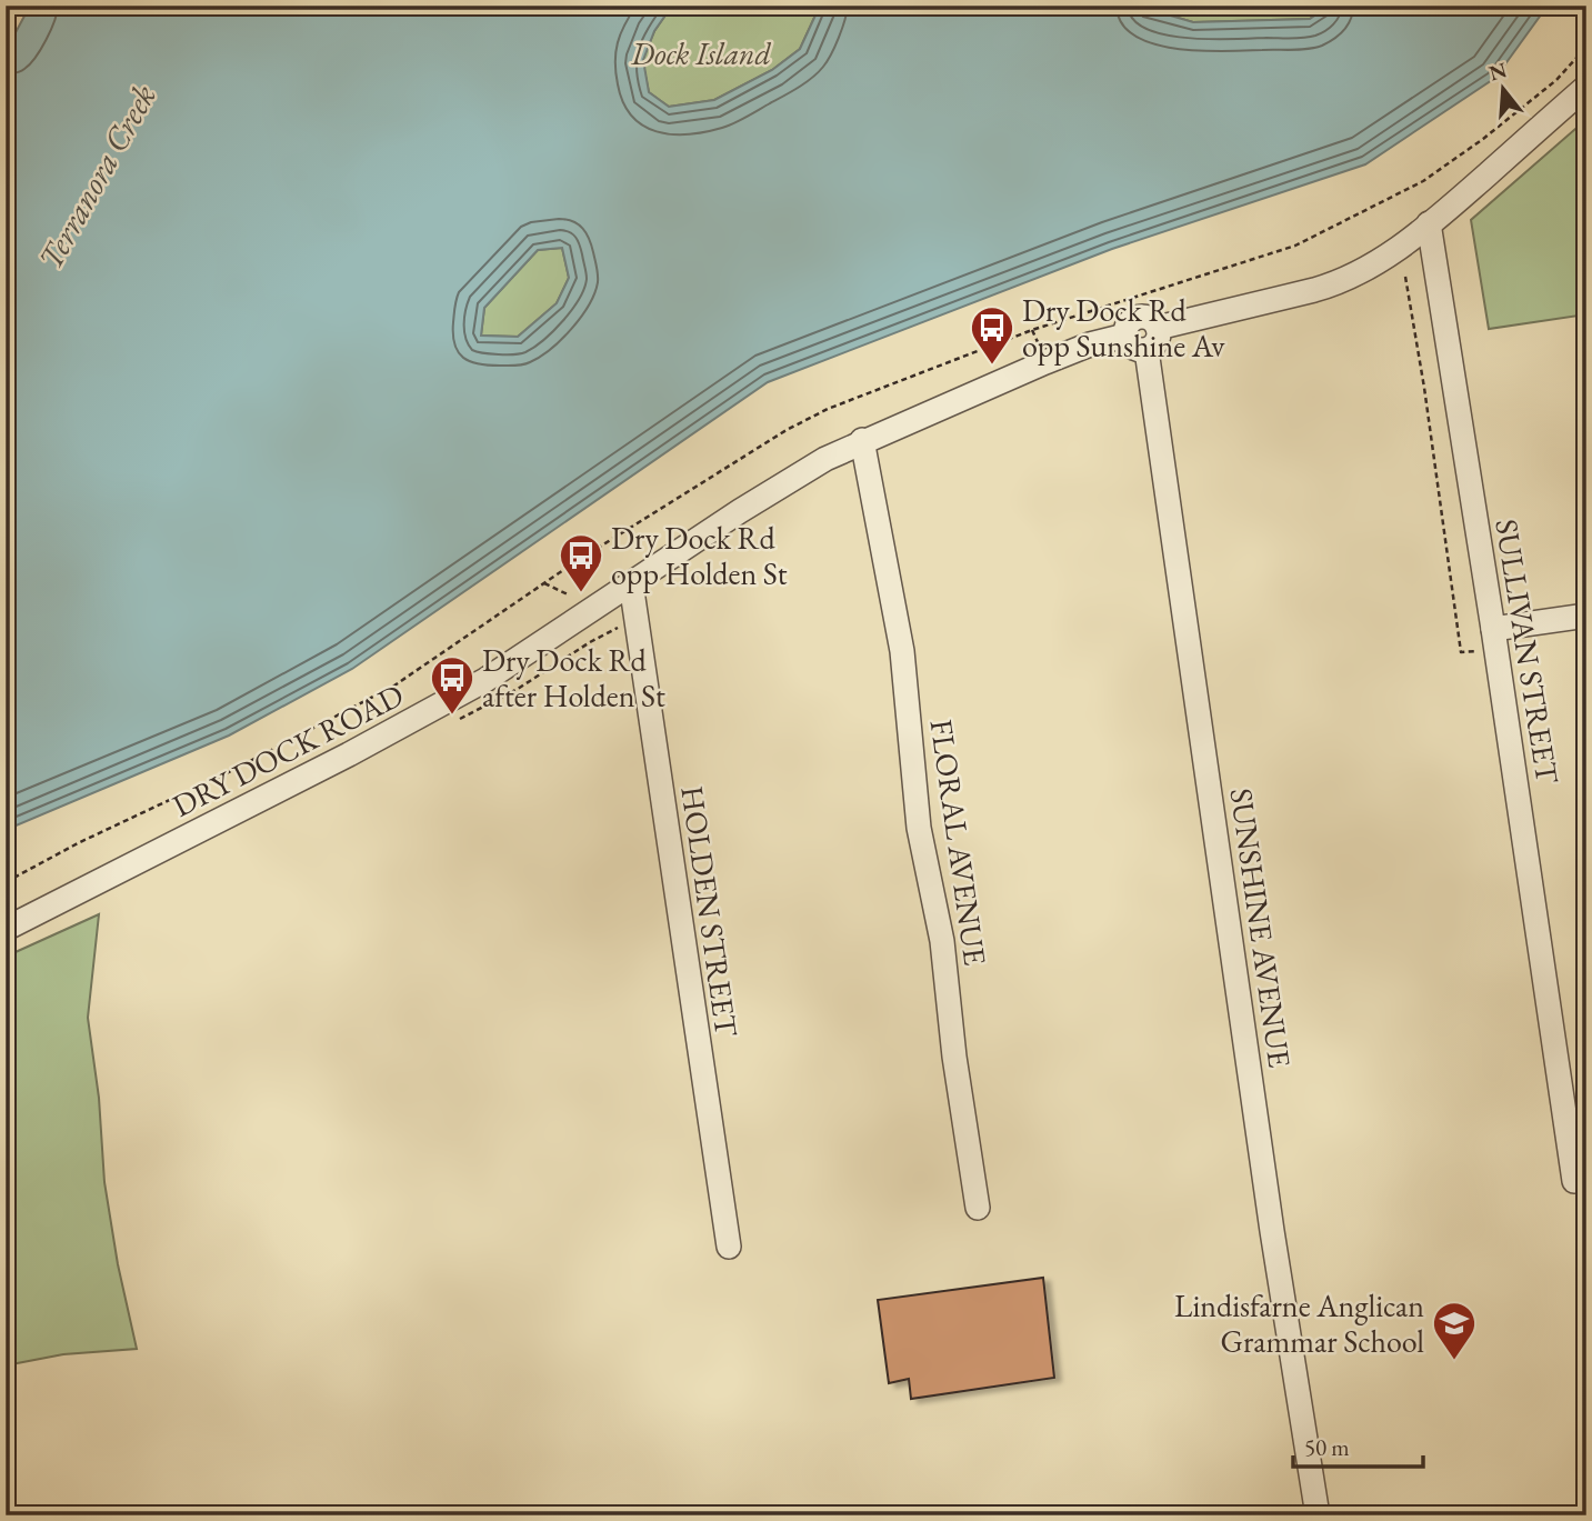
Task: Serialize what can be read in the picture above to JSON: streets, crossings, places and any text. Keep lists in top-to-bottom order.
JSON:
{
  "streets": {
    "street": [
      "SULLIVAN STREET",
      "DRY DOCK ROAD",
      "FLORAL AVENUE",
      "HOLDEN STREET",
      "SUNSHINE AVENUE"
    ]
  },
  "crossings": [
    ["DRY DOCK ROAD", "FLORAL AVENUE"],
    ["DRY DOCK ROAD", "HOLDEN STREET"],
    ["DRY DOCK ROAD", "SUNSHINE AVENUE"]
  ],
  "water": ["Terranora Creek"],
  "parks": ["Dock Island"],
  "places": {
    "bus stop": ["Dry Dock Rd opp Sunshine Av", "Dry Dock Rd opp Holden St", "Dry Dock Rd after Holden St"],
    "school or university": ["Lindisfarne Anglican Grammar School"]
  },
  "scale_bar": "50 m",
  "north": "top"
}
